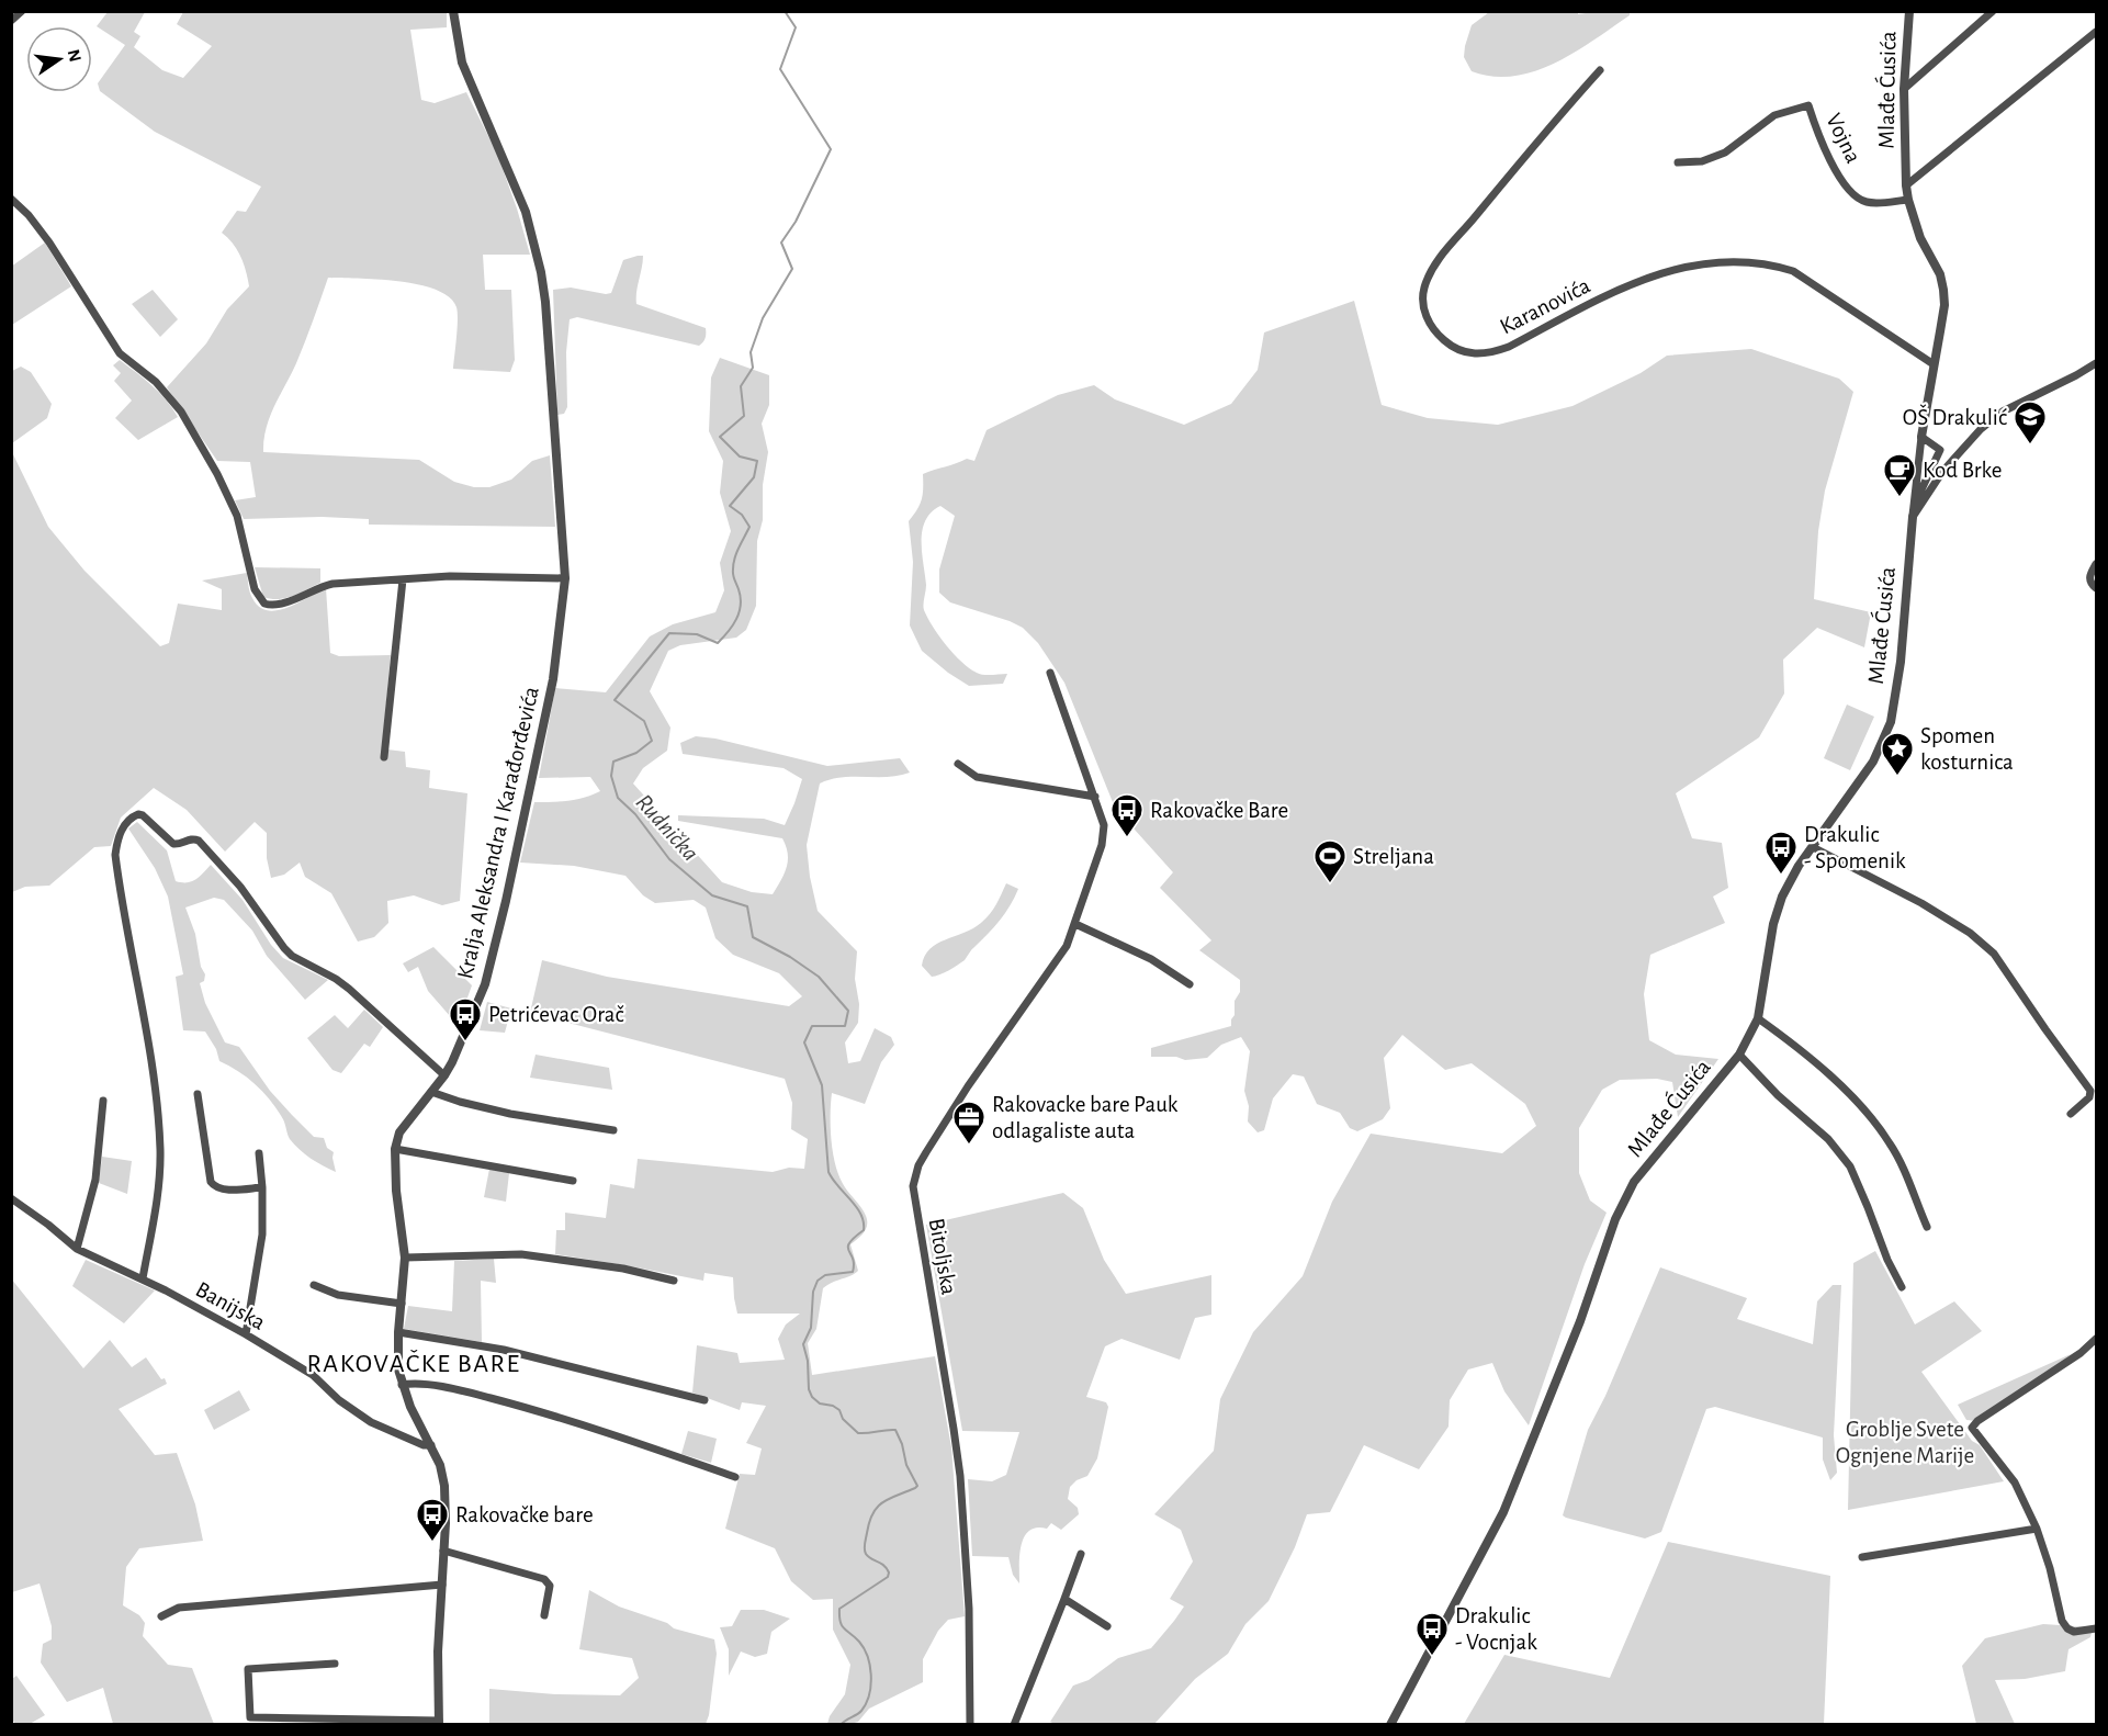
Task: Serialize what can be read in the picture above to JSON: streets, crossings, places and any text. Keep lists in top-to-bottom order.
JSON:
{
  "streets": {
    "street": [
      "Mlađe Ćusića",
      "Vojna",
      "Karanovića",
      "Kralja Aleksandra I Karađorđevića",
      "Bitoljska",
      "Banijska"
    ]
  },
  "crossings": [
    ["Mlađe Ćusića", "Vojna"],
    ["Mlađe Ćusića", "Karanovića"],
    ["Kralja Aleksandra I Karađorđevića", "Banijska"]
  ],
  "districts": ["RAKOVAČKE BARE"],
  "water": ["Rudnička"],
  "parks": ["Groblje Svete Ognjene Marije"],
  "places": {
    "school or university": ["OŠ Drakulić"],
    "cafe": ["Kod Brke"],
    "place": ["Spomen kosturnica"],
    "bus stop": [
      "Rakovačke Bare",
      "Drakulic - Spomenik",
      "Petrićevac Orač",
      "Rakovačke bare",
      "Drakulic - Vocnjak"
    ],
    "sports": ["Streljana"],
    "office": ["Rakovacke bare Pauk odlagaliste auta"]
  },
  "north": "right"
}
